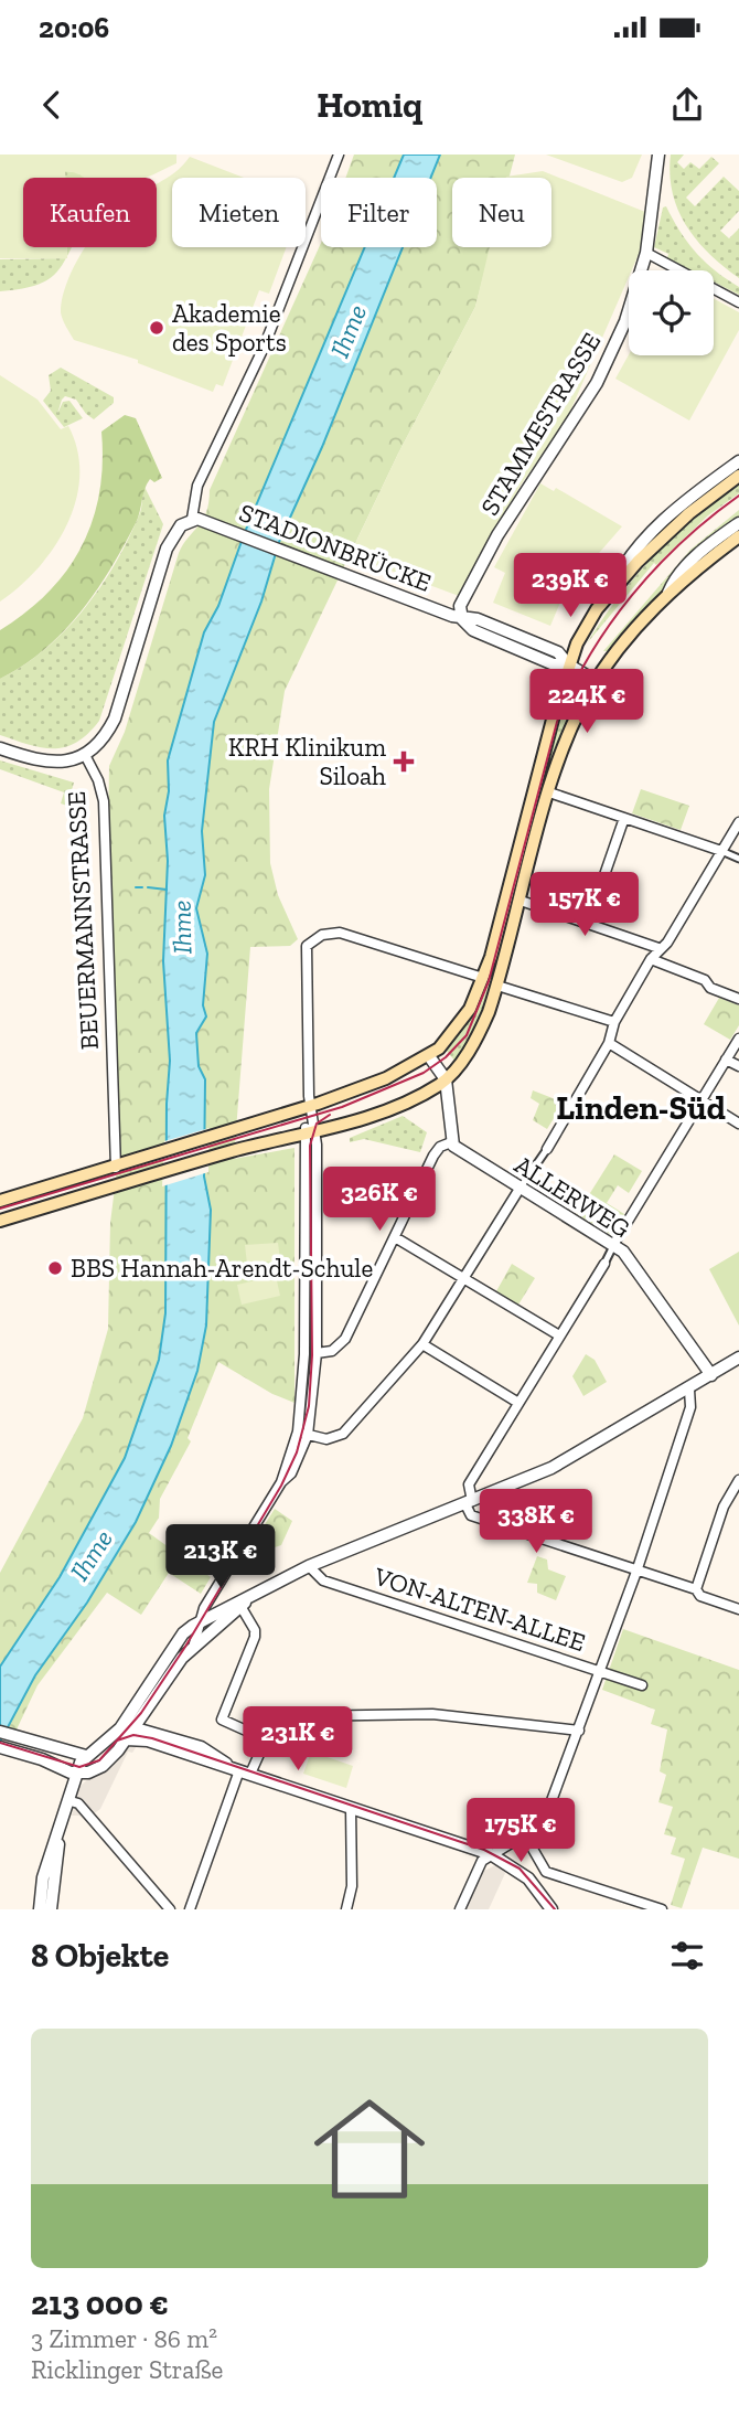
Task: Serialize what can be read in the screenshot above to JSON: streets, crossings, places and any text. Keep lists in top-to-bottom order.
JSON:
{
  "streets": {
    "street": [
      "STAMMESTRASSE",
      "STADIONBRÜCKE",
      "BEUERMANNSTRASSE",
      "ALLERWEG",
      "VON-ALTEN-ALLEE"
    ]
  },
  "crossings": [
    ["STAMMESTRASSE", "STADIONBRÜCKE"],
    ["STADIONBRÜCKE", "BEUERMANNSTRASSE"]
  ],
  "districts": ["Linden-Süd"],
  "water": ["Ihme"],
  "places": {
    "other": ["Akademie des Sports", "BBS Hannah-Arendt-Schule"],
    "health": ["KRH Klinikum Siloah"]
  },
  "page": {
    "status": "20:06",
    "header": "Homiq",
    "chip": [
      "Kaufen",
      "Mieten",
      "Filter",
      "Neu"
    ],
    "price": [
      "239K €",
      "224K €",
      "157K €",
      "326K €",
      "338K €",
      "213K €",
      "231K €",
      "175K €"
    ],
    "heading": "8 Objekte",
    "list": [
      {
        "name": "213 000 €",
        "note": "3 Zimmer · 86 m² · Ricklinger Straße"
      }
    ]
  }
}
